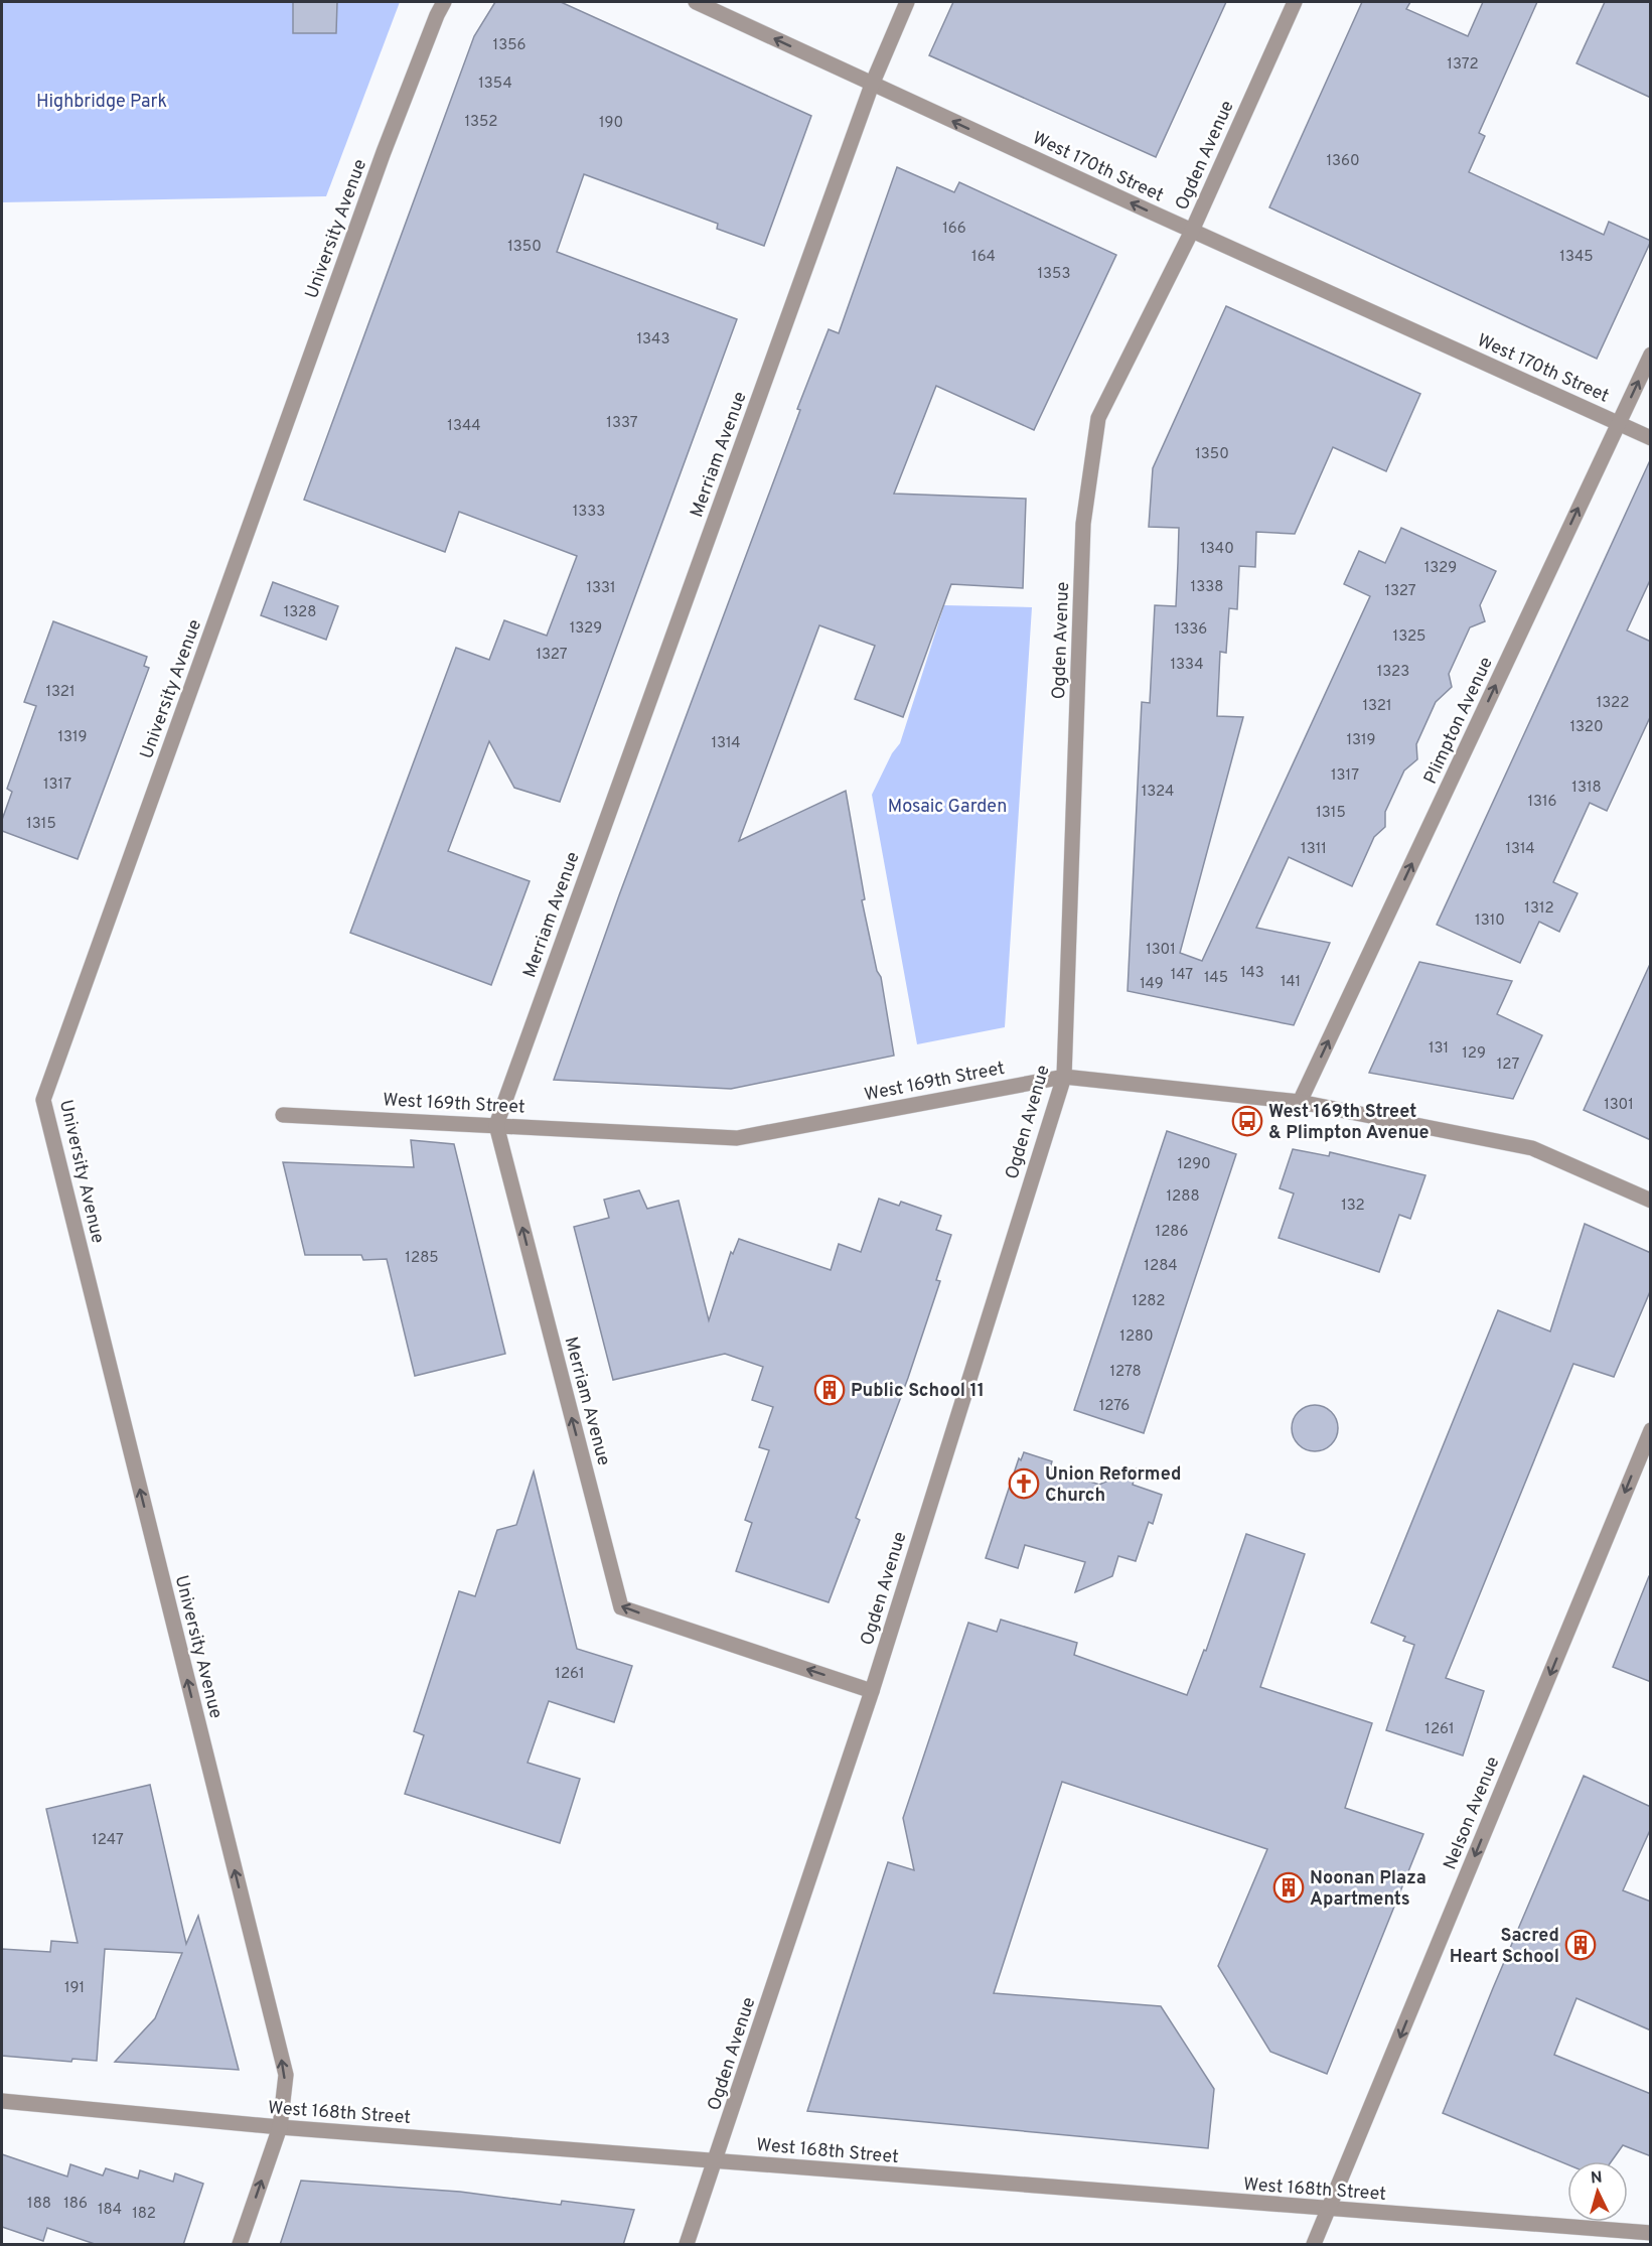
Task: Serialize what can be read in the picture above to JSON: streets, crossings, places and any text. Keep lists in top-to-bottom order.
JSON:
{
  "streets": {
    "street": [
      "Ogden Avenue",
      "West 170th Street",
      "University Avenue",
      "Merriam Avenue",
      "Plimpton Avenue",
      "West 169th Street",
      "Nelson Avenue",
      "West 168th Street"
    ]
  },
  "crossings": [
    ["Ogden Avenue", "West 170th Street"],
    ["Ogden Avenue", "Merriam Avenue"],
    ["Ogden Avenue", "West 169th Street"],
    ["Ogden Avenue", "West 168th Street"],
    ["West 170th Street", "Merriam Avenue"],
    ["West 170th Street", "Plimpton Avenue"],
    ["University Avenue", "West 168th Street"],
    ["Merriam Avenue", "West 169th Street"],
    ["Plimpton Avenue", "West 169th Street"],
    ["Nelson Avenue", "West 168th Street"]
  ],
  "one_way": [
    "West 170th Street",
    "University Avenue",
    "Plimpton Avenue",
    "Nelson Avenue"
  ],
  "parks": ["Highbridge Park", "Mosaic Garden"],
  "places": {
    "bus stop": ["West 169th Street & Plimpton Avenue"],
    "building": ["Public School 11", "Noonan Plaza Apartments", "Sacred Heart School"],
    "church": ["Union Reformed Church"]
  },
  "house_numbers": [
    "1356",
    "1372",
    "1354",
    "1352",
    "190",
    "1360",
    "166",
    "1350",
    "164",
    "1345",
    "1353",
    "1343",
    "1337",
    "1344",
    "1350",
    "1333",
    "1340",
    "1329",
    "1338",
    "1331",
    "1327",
    "1328",
    "1329",
    "1336",
    "1325",
    "1327",
    "1334",
    "1323",
    "1321",
    "1322",
    "1321",
    "1320",
    "1319",
    "1319",
    "1314",
    "1317",
    "1317",
    "1318",
    "1324",
    "1316",
    "1315",
    "1315",
    "1311",
    "1314",
    "1312",
    "1310",
    "1301",
    "143",
    "147",
    "145",
    "141",
    "149",
    "131",
    "129",
    "127",
    "1301",
    "1290",
    "1288",
    "132",
    "1286",
    "1285",
    "1284",
    "1282",
    "1280",
    "1278",
    "1276",
    "1261",
    "1261",
    "1247",
    "191",
    "188",
    "186",
    "184",
    "182"
  ],
  "north": "top"
}
